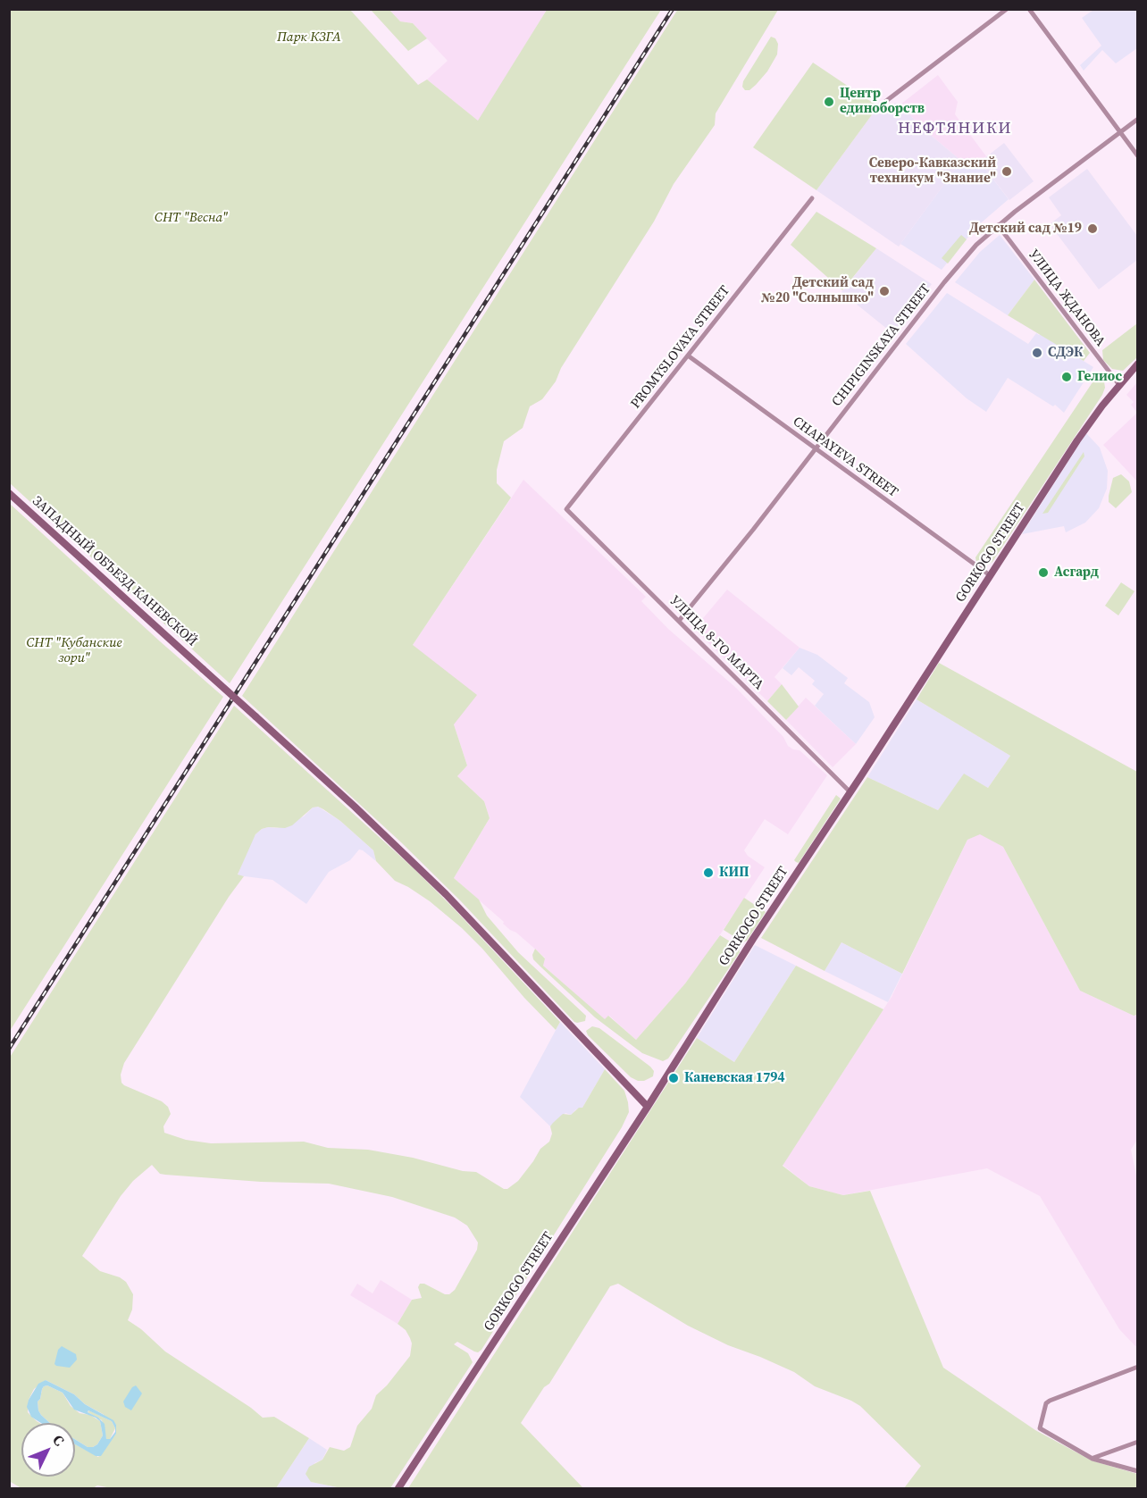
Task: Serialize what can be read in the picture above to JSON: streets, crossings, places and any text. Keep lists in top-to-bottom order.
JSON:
{
  "streets": {
    "main road": ["GORKOGO STREET", "ЗАПАДНЫЙ ОБЪЕЗД КАНЕВСКОЙ"],
    "street": [
      "УЛИЦА ЖДАНОВА",
      "CHIPIGINSKAYA STREET",
      "PROMYSLOVAYA STREET",
      "CHAPAYEVA STREET",
      "УЛИЦА 8-ГО МАРТА"
    ]
  },
  "crossings": [
    ["УЛИЦА ЖДАНОВА", "CHIPIGINSKAYA STREET"],
    ["УЛИЦА ЖДАНОВА", "GORKOGO STREET"],
    ["CHIPIGINSKAYA STREET", "CHAPAYEVA STREET"],
    ["CHIPIGINSKAYA STREET", "УЛИЦА 8-ГО МАРТА"],
    ["PROMYSLOVAYA STREET", "CHAPAYEVA STREET"],
    ["PROMYSLOVAYA STREET", "УЛИЦА 8-ГО МАРТА"],
    ["CHAPAYEVA STREET", "GORKOGO STREET"],
    ["GORKOGO STREET", "ЗАПАДНЫЙ ОБЪЕЗД КАНЕВСКОЙ"],
    ["GORKOGO STREET", "УЛИЦА 8-ГО МАРТА"]
  ],
  "districts": ["НЕФТЯНИКИ"],
  "parks": ["Парк КЗГА", "СНТ \"Весна\"", "СНТ \"Кубанские зори\""],
  "places": [
    "Центр единоборств",
    "Северо-Кавказский техникум \"Знание\"",
    "Детский сад №19",
    "Детский сад №20 \"Солнышко\"",
    "СДЭК",
    "Гелиос",
    "Асгард",
    "КИП",
    "Каневская 1794"
  ],
  "north": "top right"
}
